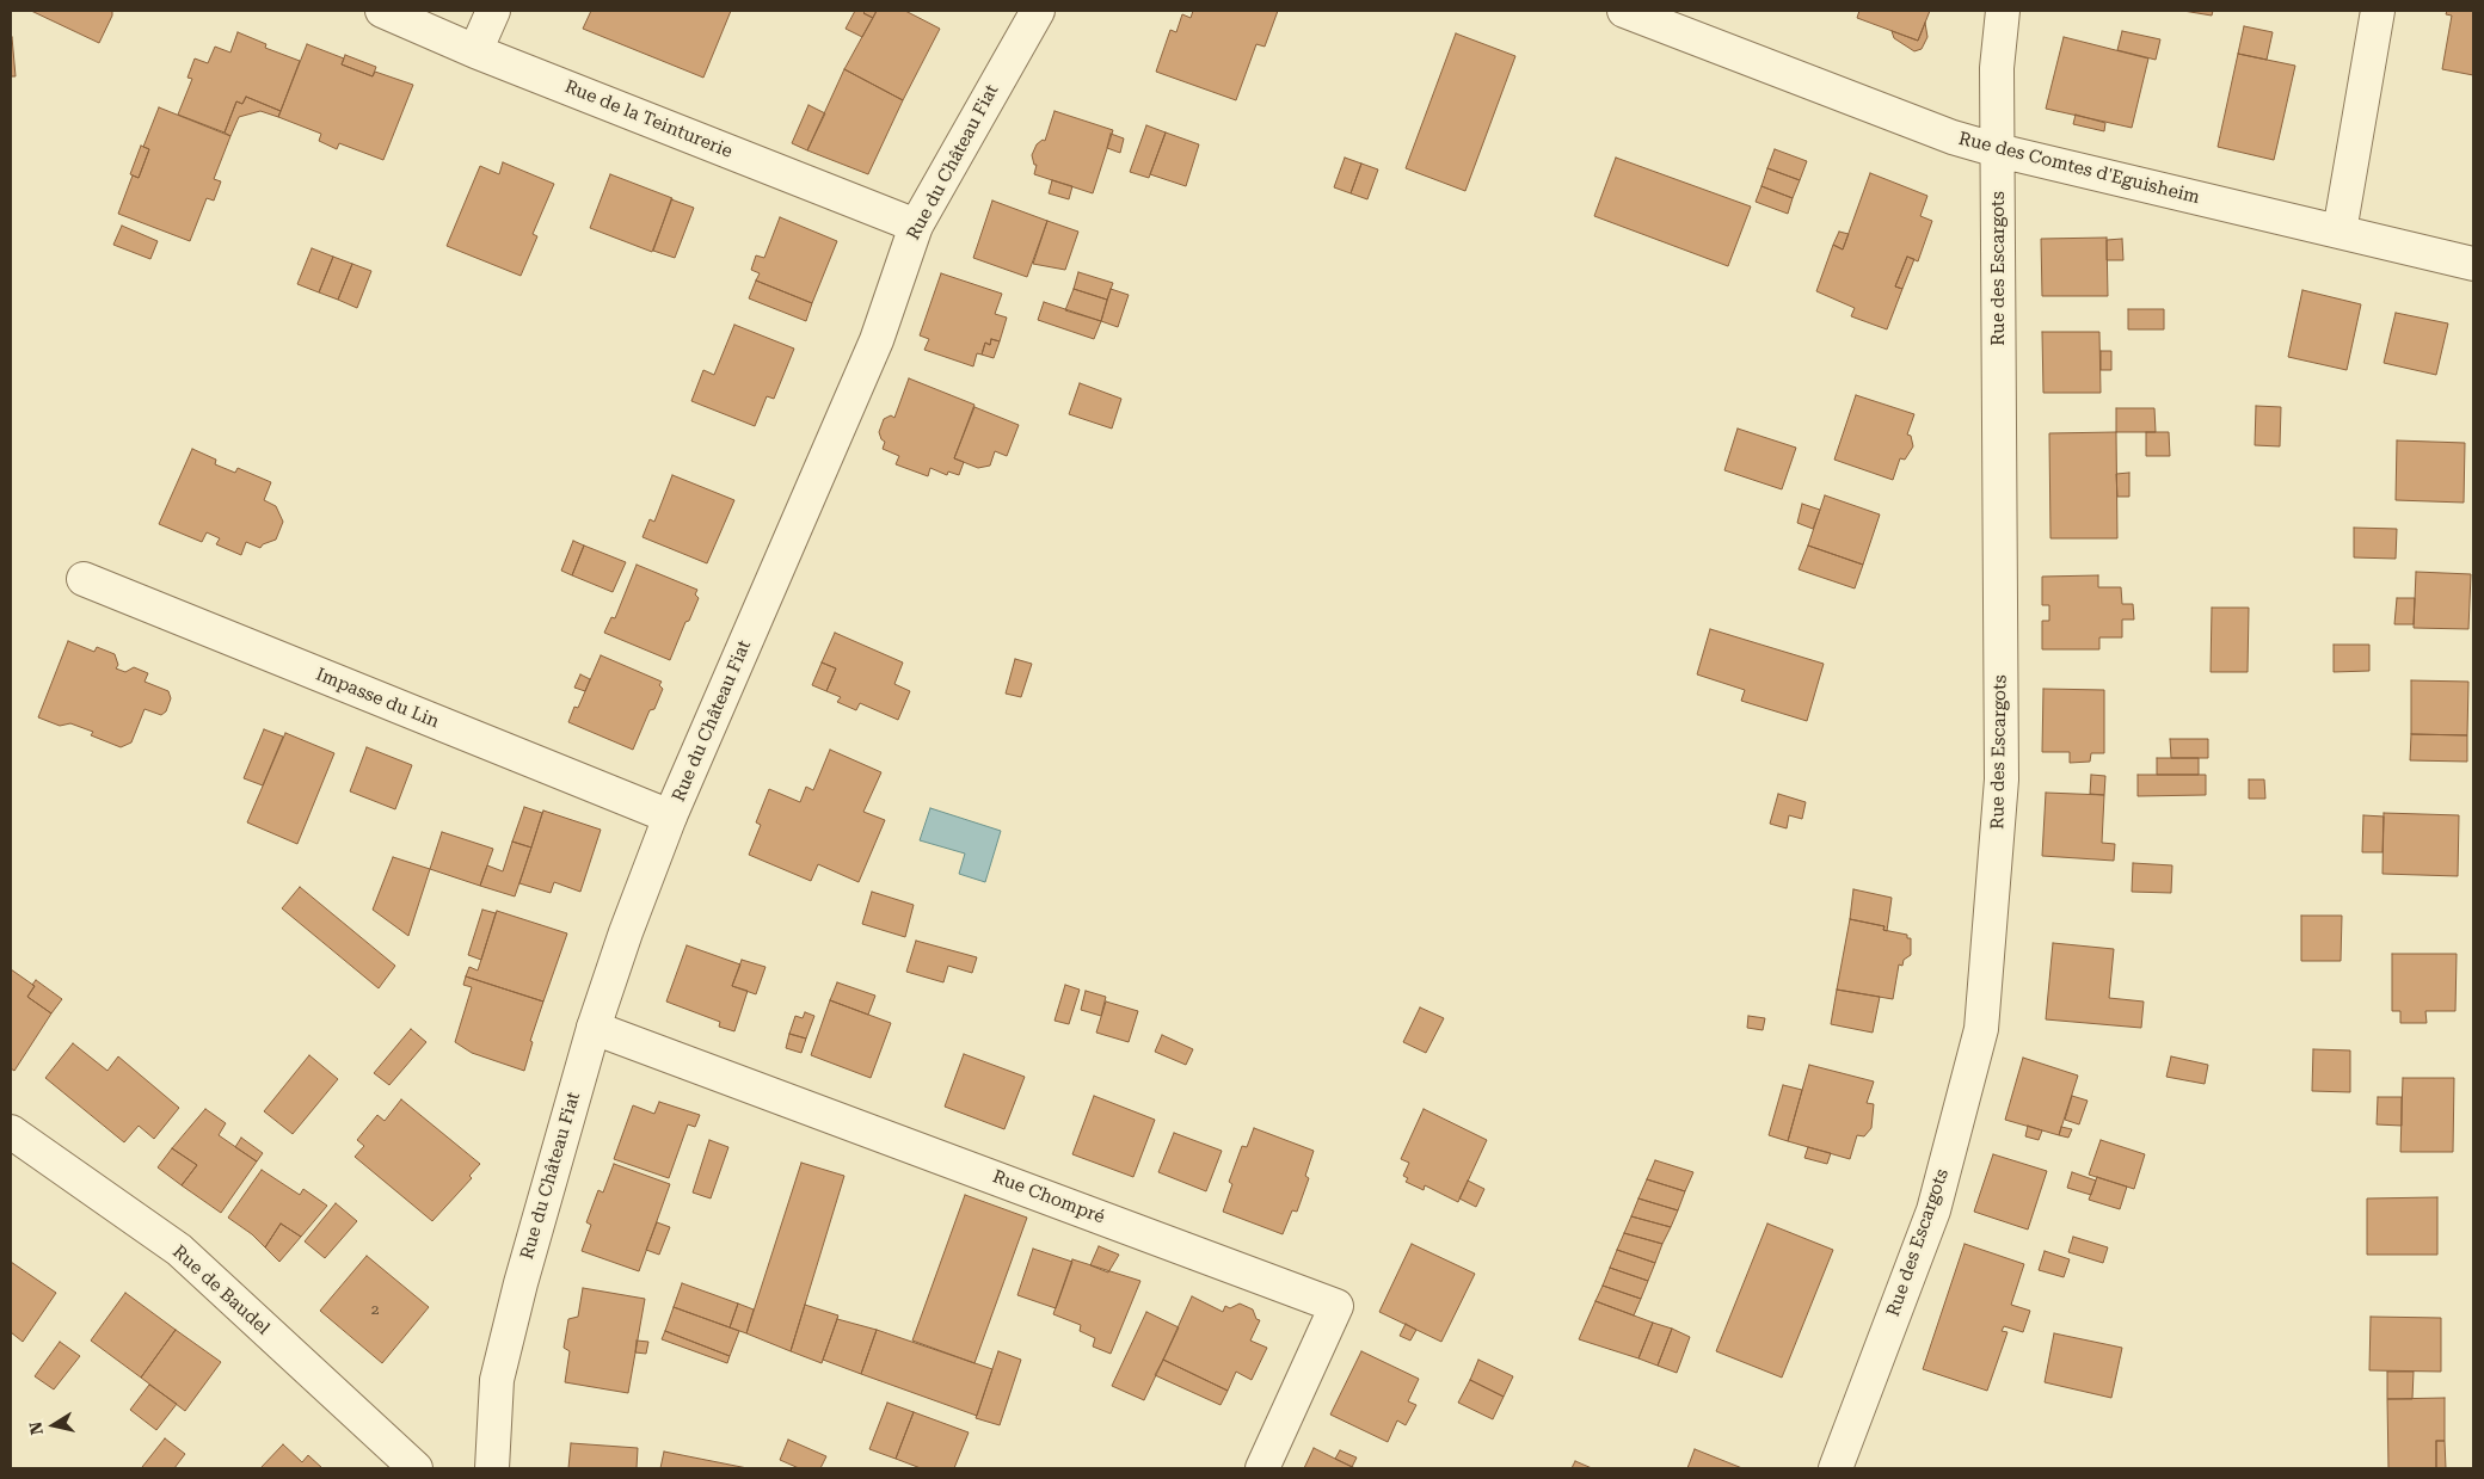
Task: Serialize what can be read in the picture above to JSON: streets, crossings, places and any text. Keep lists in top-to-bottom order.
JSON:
{
  "streets": {
    "street": [
      "Rue de la Teinturerie",
      "Rue du Château Fiat",
      "Rue des Comtes d'Eguisheim",
      "Rue des Escargots",
      "Impasse du Lin",
      "Rue Chompré",
      "Rue de Baudel"
    ]
  },
  "crossings": [
    ["Rue de la Teinturerie", "Rue du Château Fiat"],
    ["Rue du Château Fiat", "Impasse du Lin"],
    ["Rue du Château Fiat", "Rue Chompré"],
    ["Rue des Comtes d'Eguisheim", "Rue des Escargots"]
  ],
  "house_numbers": ["2"],
  "north": "left"
}
